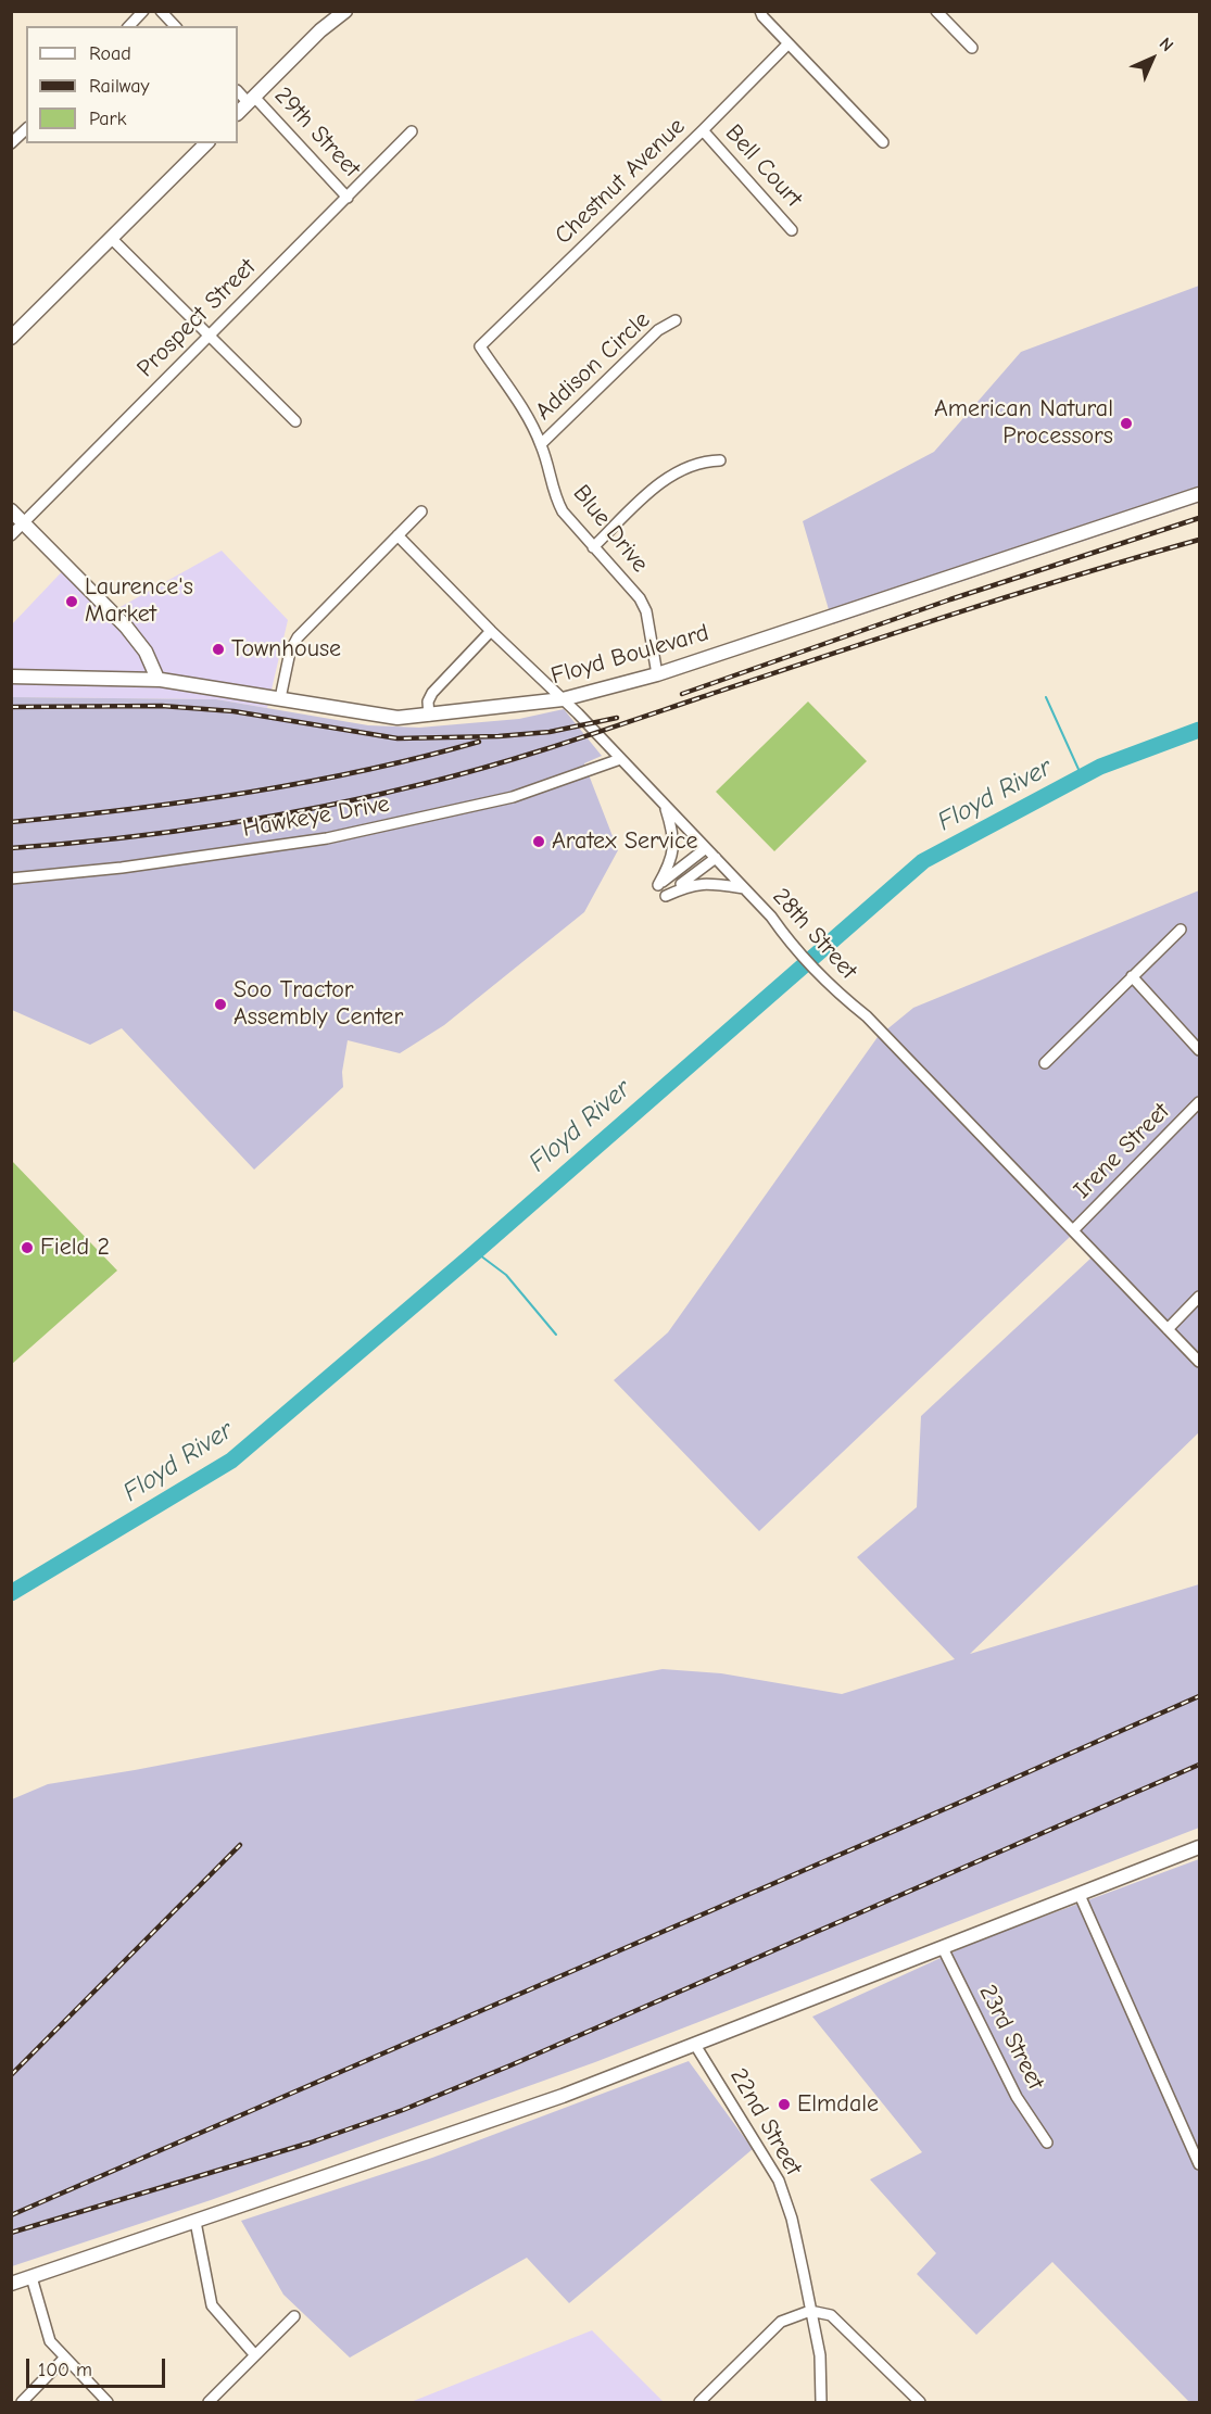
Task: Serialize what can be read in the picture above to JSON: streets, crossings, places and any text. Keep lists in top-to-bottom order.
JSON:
{
  "streets": {
    "main road": ["Floyd Boulevard"],
    "street": [
      "29th Street",
      "Bell Court",
      "Chestnut Avenue",
      "Prospect Street",
      "Addison Circle",
      "Blue Drive",
      "Hawkeye Drive",
      "28th Street",
      "Irene Street",
      "23rd Street",
      "22nd Street"
    ]
  },
  "crossings": [
    ["29th Street", "Prospect Street"],
    ["Bell Court", "Chestnut Avenue"],
    ["Chestnut Avenue", "Blue Drive"],
    ["Addison Circle", "Blue Drive"],
    ["Blue Drive", "Floyd Boulevard"],
    ["Floyd Boulevard", "28th Street"],
    ["Hawkeye Drive", "28th Street"],
    ["28th Street", "Irene Street"]
  ],
  "water": ["Floyd River"],
  "places": [
    "American Natural Processors",
    "Laurence's Market",
    "Townhouse",
    "Aratex Service",
    "Soo Tractor Assembly Center",
    "Field 2",
    "Elmdale"
  ],
  "legend": ["Road", "Railway", "Park"],
  "scale_bar": "100 m",
  "north": "top right"
}
